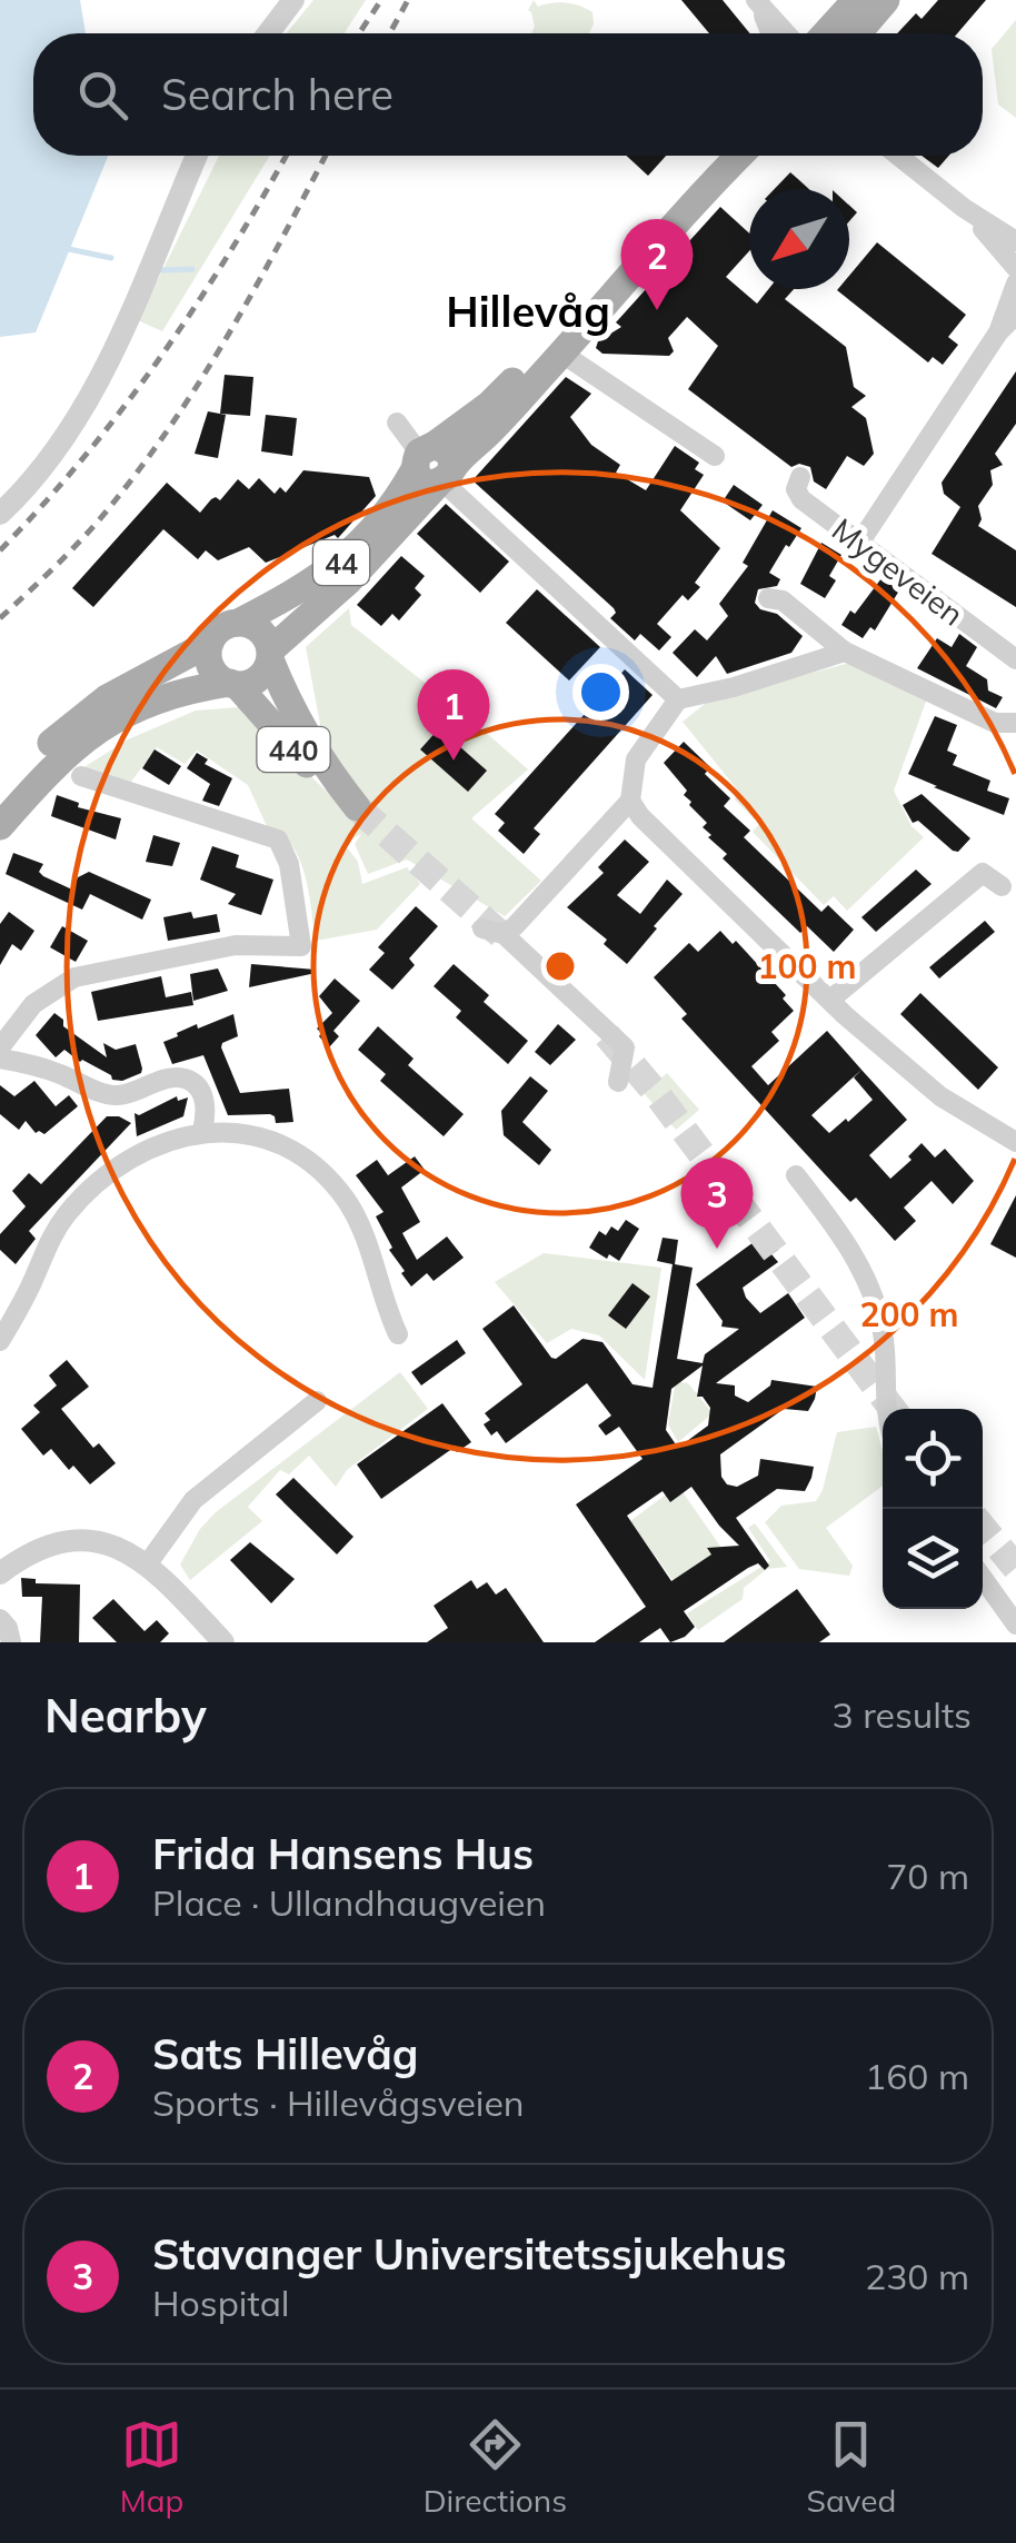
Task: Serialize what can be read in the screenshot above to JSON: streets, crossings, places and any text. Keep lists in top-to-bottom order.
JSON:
{
  "streets": {
    "main road": ["44", "440"],
    "street": ["Mygeveien"]
  },
  "crossings": [
    ["44", "440"]
  ],
  "districts": ["Hillevåg"],
  "north": "bottom left",
  "page": {
    "search": "Search here",
    "pins": ["2", "1", "3"],
    "heading": ["Nearby", "3 results"],
    "list": [
      {
        "mark": "1",
        "name": "Frida Hansens Hus",
        "note": "Place · Ullandhaugveien",
        "value": "70 m"
      },
      {
        "mark": "2",
        "name": "Sats Hillevåg",
        "note": "Sports · Hillevågsveien",
        "value": "160 m"
      },
      {
        "mark": "3",
        "name": "Stavanger Universitetssjukehus",
        "note": "Hospital",
        "value": "230 m"
      }
    ],
    "nav": ["Map", "Directions", "Saved"]
  },
  "rings": ["100 m", "200 m"]
}
